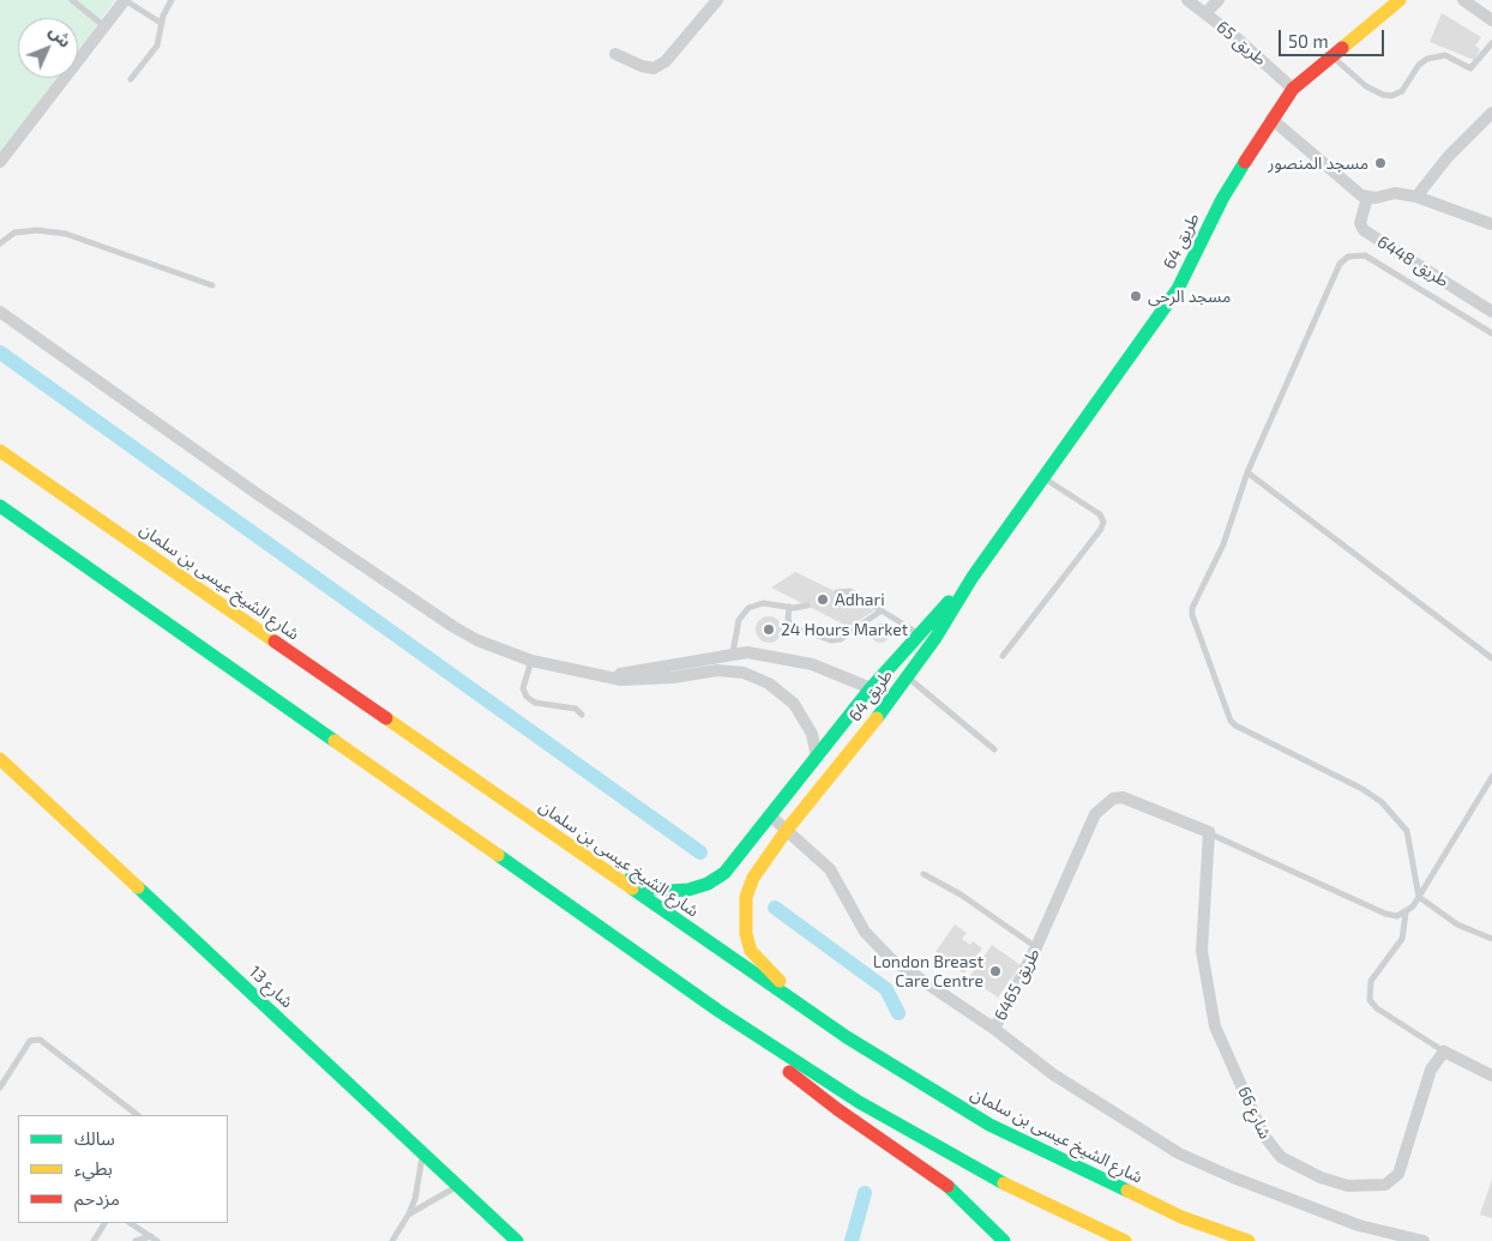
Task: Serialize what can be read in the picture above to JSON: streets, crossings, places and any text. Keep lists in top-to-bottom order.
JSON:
{
  "streets": {
    "main road": ["طريق 64", "شارع الشيخ عيسى بن سلمان", "شارع 13"],
    "street": [
      "طريق 65",
      "طريق 6448",
      "طريق 6465",
      "شارع 66"
    ]
  },
  "crossings": [
    ["طريق 65", "طريق 64"],
    ["طريق 64", "شارع الشيخ عيسى بن سلمان"],
    ["طريق 64", "طريق 6465"],
    ["طريق 6465", "شارع 66"]
  ],
  "places": [
    "مسجد المنصور",
    "مسجد الرحى",
    "Adhari",
    "24 Hours Market",
    "London Breast Care Centre"
  ],
  "legend": ["سالك", "بطيء", "مزدحم"],
  "scale_bar": "50 m",
  "north": "top right"
}
